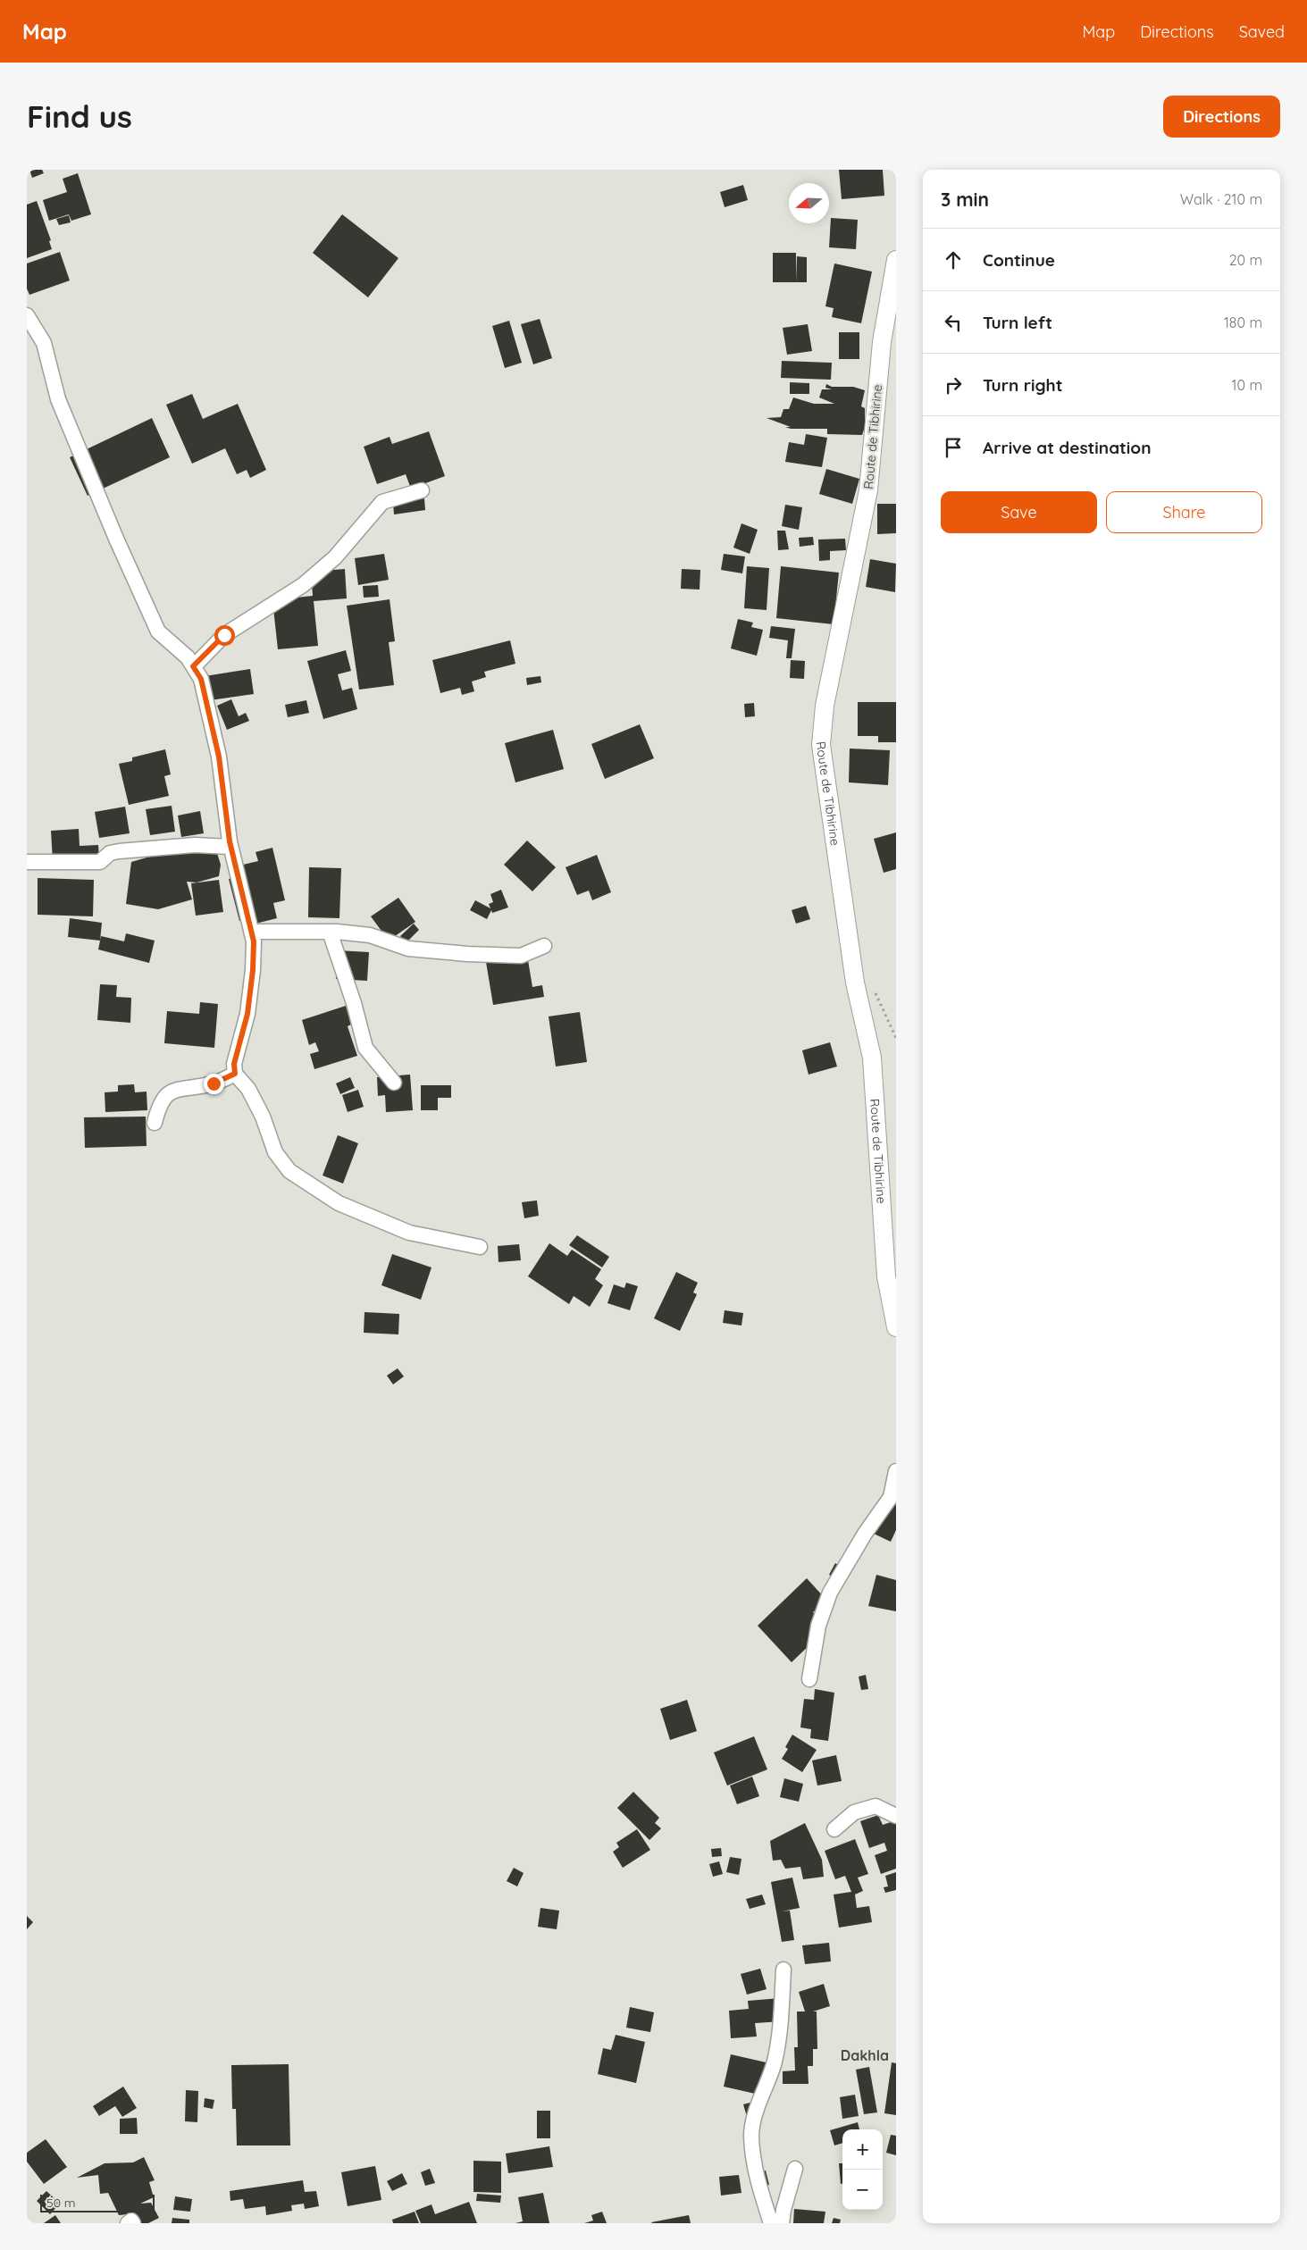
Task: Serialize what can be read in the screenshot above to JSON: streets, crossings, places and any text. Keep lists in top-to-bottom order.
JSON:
{
  "streets": {
    "street": ["Route de Tibhirine"]
  },
  "districts": ["Dakhla"],
  "scale_bar": "50 m",
  "north": "left",
  "page": {
    "header": "Map",
    "nav": ["Map", "Directions", "Saved"],
    "buttons": [
      "Directions",
      ["Save", "Share"]
    ],
    "title": "Find us",
    "heading": ["3 min", "Walk · 210 m"],
    "list": [
      ["Continue", "20 m"],
      ["Turn left", "180 m"],
      ["Turn right", "10 m"],
      "Arrive at destination"
    ],
    "map_buttons": ["+", "−"],
    "scale": "50 m"
  }
}
